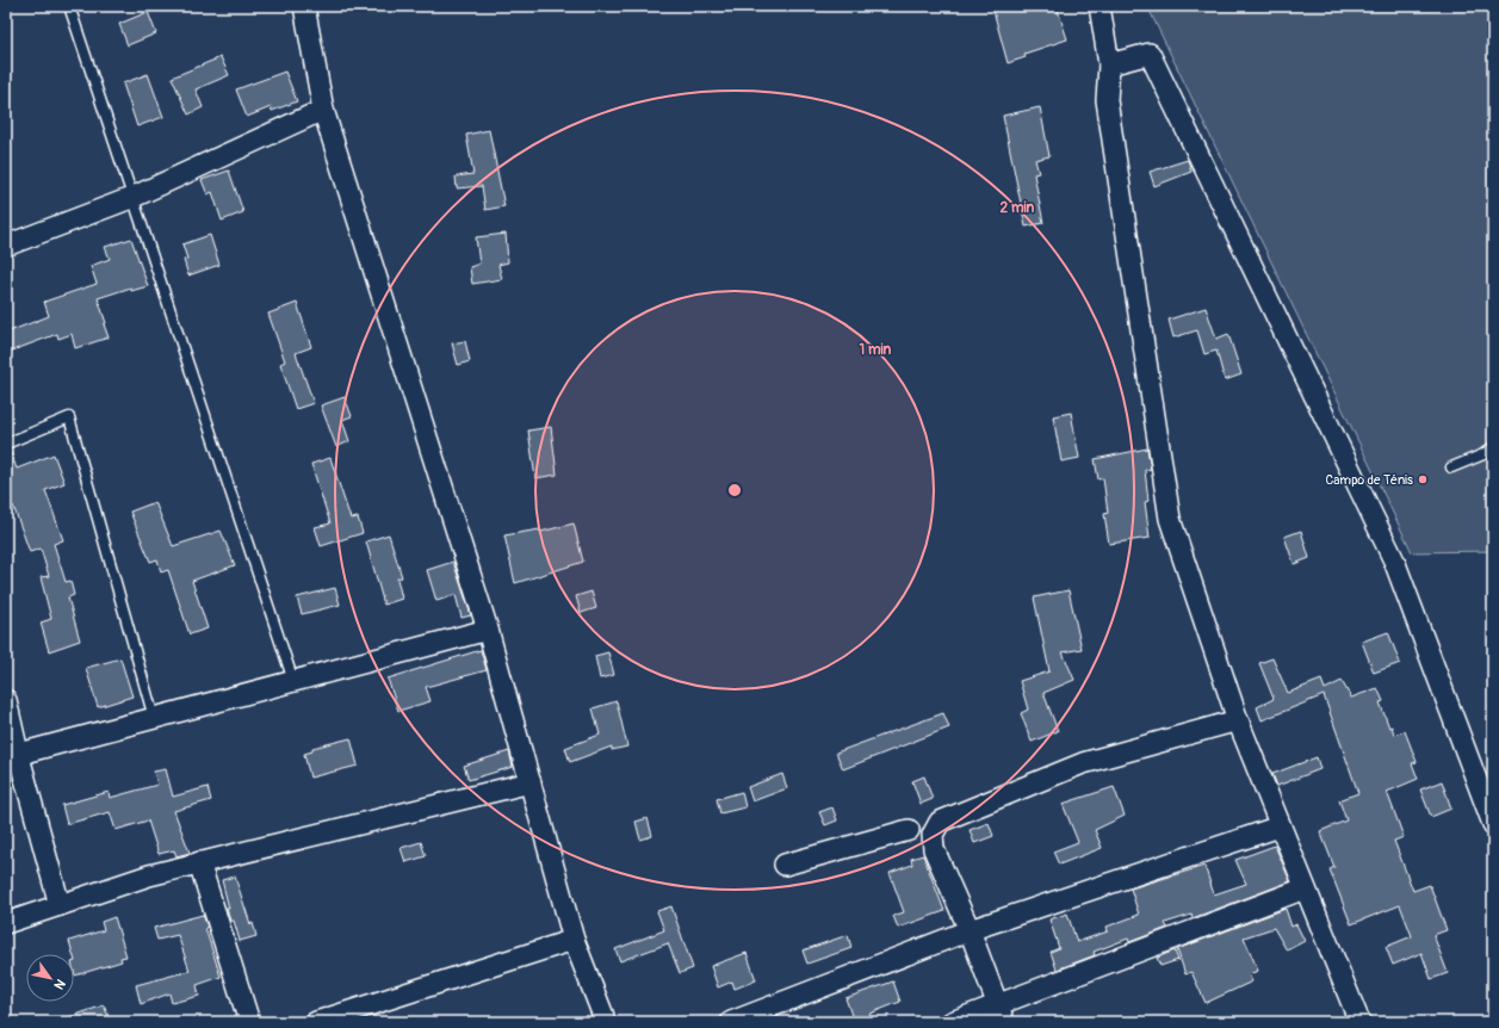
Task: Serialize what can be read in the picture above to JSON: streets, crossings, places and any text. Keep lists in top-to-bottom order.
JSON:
{
  "places": ["Campo de Ténis"],
  "north": "bottom right",
  "rings": ["2 min", "1 min"]
}
